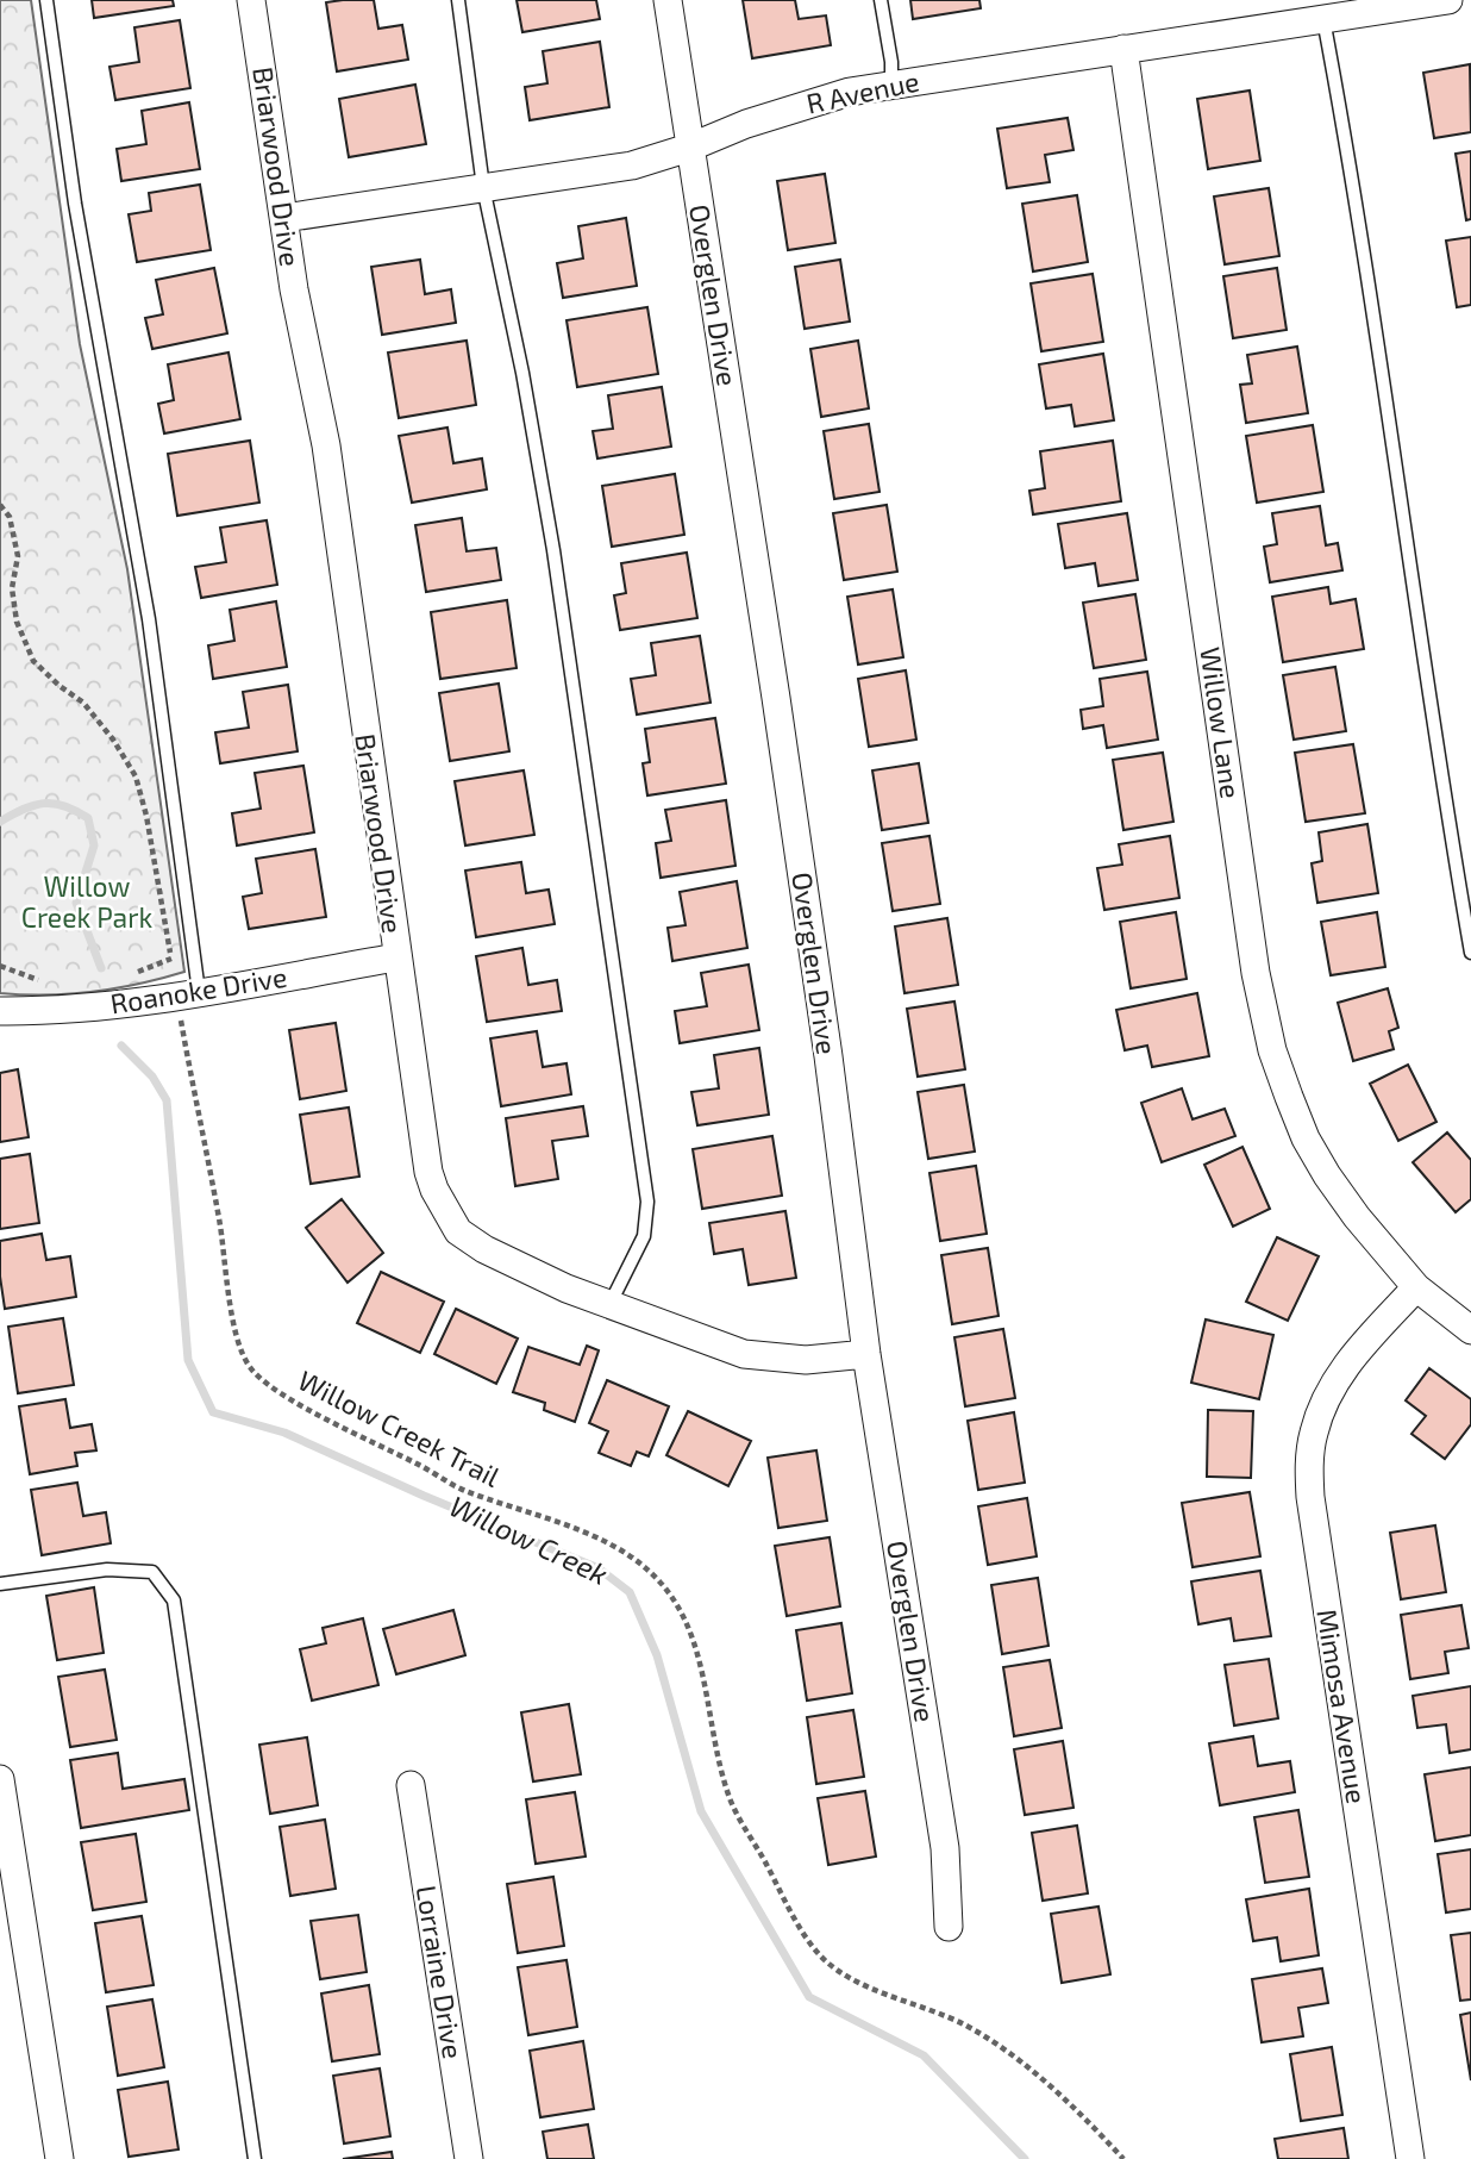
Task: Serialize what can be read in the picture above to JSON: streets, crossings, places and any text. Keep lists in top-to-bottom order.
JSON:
{
  "streets": {
    "street": [
      "R Avenue",
      "Briarwood Drive",
      "Overglen Drive",
      "Willow Lane",
      "Roanoke Drive",
      "Mimosa Avenue",
      "Lorraine Drive"
    ],
    "path": ["Willow Creek Trail"]
  },
  "crossings": [
    ["R Avenue", "Briarwood Drive"],
    ["R Avenue", "Overglen Drive"],
    ["R Avenue", "Willow Lane"],
    ["Briarwood Drive", "Overglen Drive"],
    ["Briarwood Drive", "Roanoke Drive"],
    ["Willow Lane", "Mimosa Avenue"],
    ["Roanoke Drive", "Willow Creek Trail"]
  ],
  "water": ["Willow Creek"],
  "parks": ["Willow Creek Park"]
}
